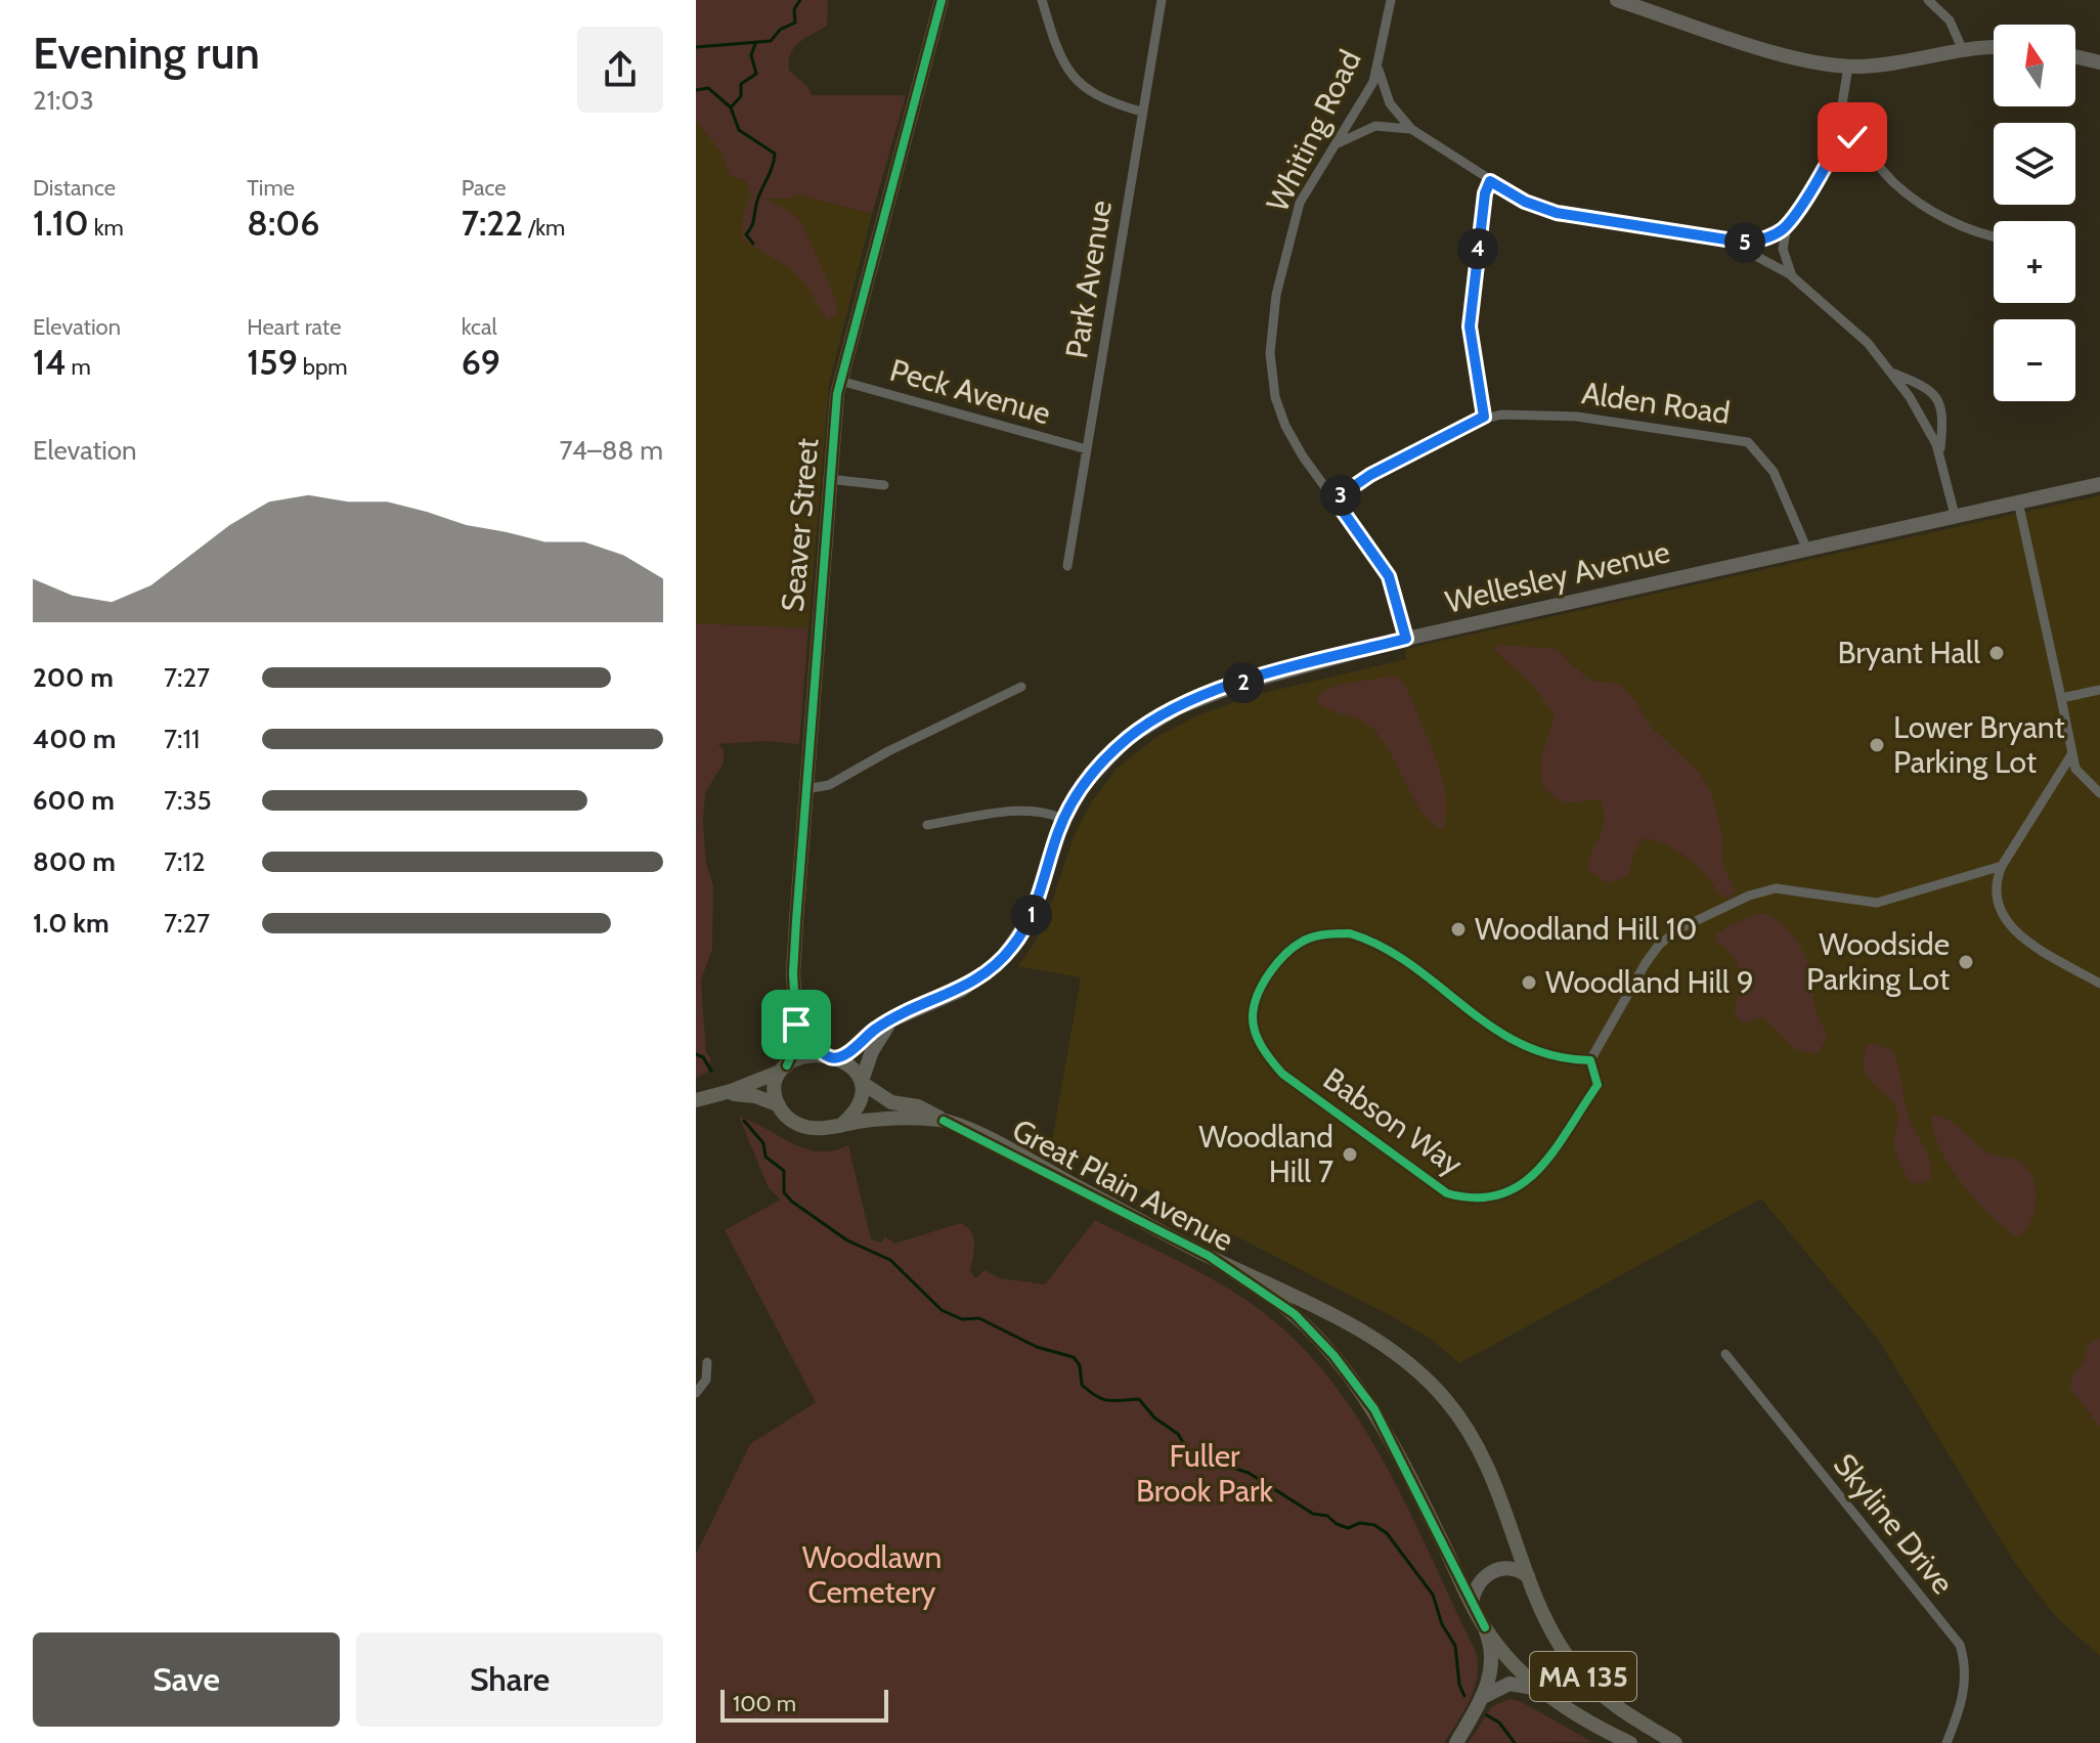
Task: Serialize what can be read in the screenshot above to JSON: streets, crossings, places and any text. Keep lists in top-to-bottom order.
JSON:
{
  "streets": {
    "main road": ["Great Plain Avenue", "MA 135"],
    "street": [
      "Whiting Road",
      "Park Avenue",
      "Peck Avenue",
      "Alden Road",
      "Seaver Street",
      "Wellesley Avenue",
      "Babson Way",
      "Skyline Drive"
    ]
  },
  "crossings": [
    ["Whiting Road", "Wellesley Avenue"],
    ["Park Avenue", "Peck Avenue"],
    ["Peck Avenue", "Seaver Street"],
    ["Alden Road", "Wellesley Avenue"],
    ["Seaver Street", "Wellesley Avenue"],
    ["Seaver Street", "Great Plain Avenue"],
    ["Seaver Street", "MA 135"],
    ["Wellesley Avenue", "Great Plain Avenue"],
    ["Wellesley Avenue", "MA 135"],
    ["Great Plain Avenue", "MA 135"]
  ],
  "parks": ["Fuller Brook Park", "Woodlawn Cemetery"],
  "places": [
    "Bryant Hall",
    "Lower Bryant Parking Lot",
    "Woodland Hill 10",
    "Woodside Parking Lot",
    "Woodland Hill 9",
    "Woodland Hill 7"
  ],
  "scale_bar": "100 m",
  "north": "top",
  "page": {
    "heading": ["Evening run", "21:03"],
    "map_buttons": ["+", "−"],
    "stats": [
      ["Distance", "1.10 km"],
      ["Time", "8:06"],
      ["Pace", "7:22 /km"],
      ["Elevation", "14 m"],
      ["Heart rate", "159 bpm"],
      ["kcal", "69"]
    ],
    "pins": [
      "5",
      "4",
      "3",
      "2",
      "1"
    ],
    "chart": ["Elevation", "74–88 m"],
    "list": [
      {
        "name": "200 m",
        "note": "7:27"
      },
      {
        "name": "400 m",
        "note": "7:11"
      },
      {
        "name": "600 m",
        "note": "7:35"
      },
      {
        "name": "800 m",
        "note": "7:12"
      },
      {
        "name": "1.0 km",
        "note": "7:27"
      }
    ],
    "buttons": ["Save", "Share"],
    "scale": "100 m"
  }
}
